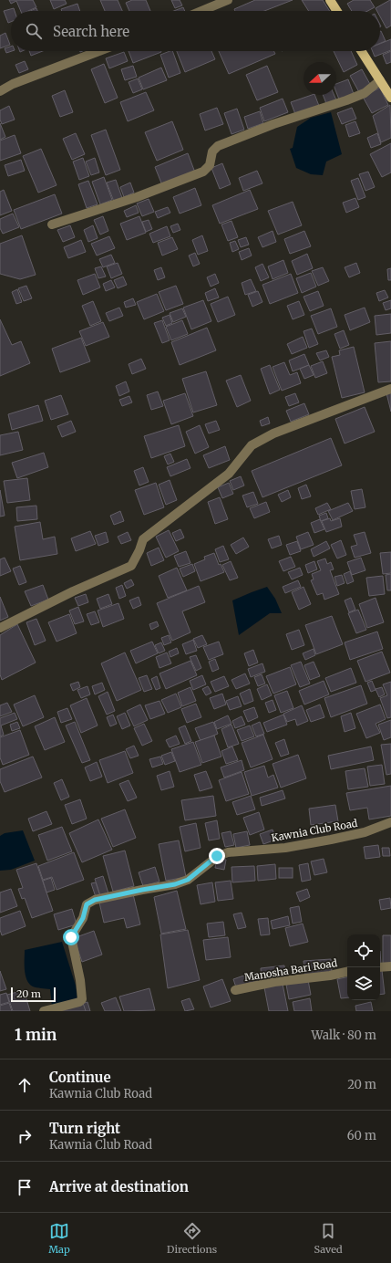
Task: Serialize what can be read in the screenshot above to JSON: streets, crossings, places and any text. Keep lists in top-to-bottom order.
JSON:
{
  "streets": {
    "street": ["Kawnia Club Road", "Manosha Bari Road"]
  },
  "scale_bar": "20 m",
  "north": "left",
  "page": {
    "search": "Search here",
    "scale": "20 m",
    "heading": ["1 min", "Walk · 80 m"],
    "list": [
      ["Continue", "Kawnia Club Road", "20 m"],
      ["Turn right", "Kawnia Club Road", "60 m"],
      "Arrive at destination"
    ],
    "nav": ["Map", "Directions", "Saved"]
  }
}
